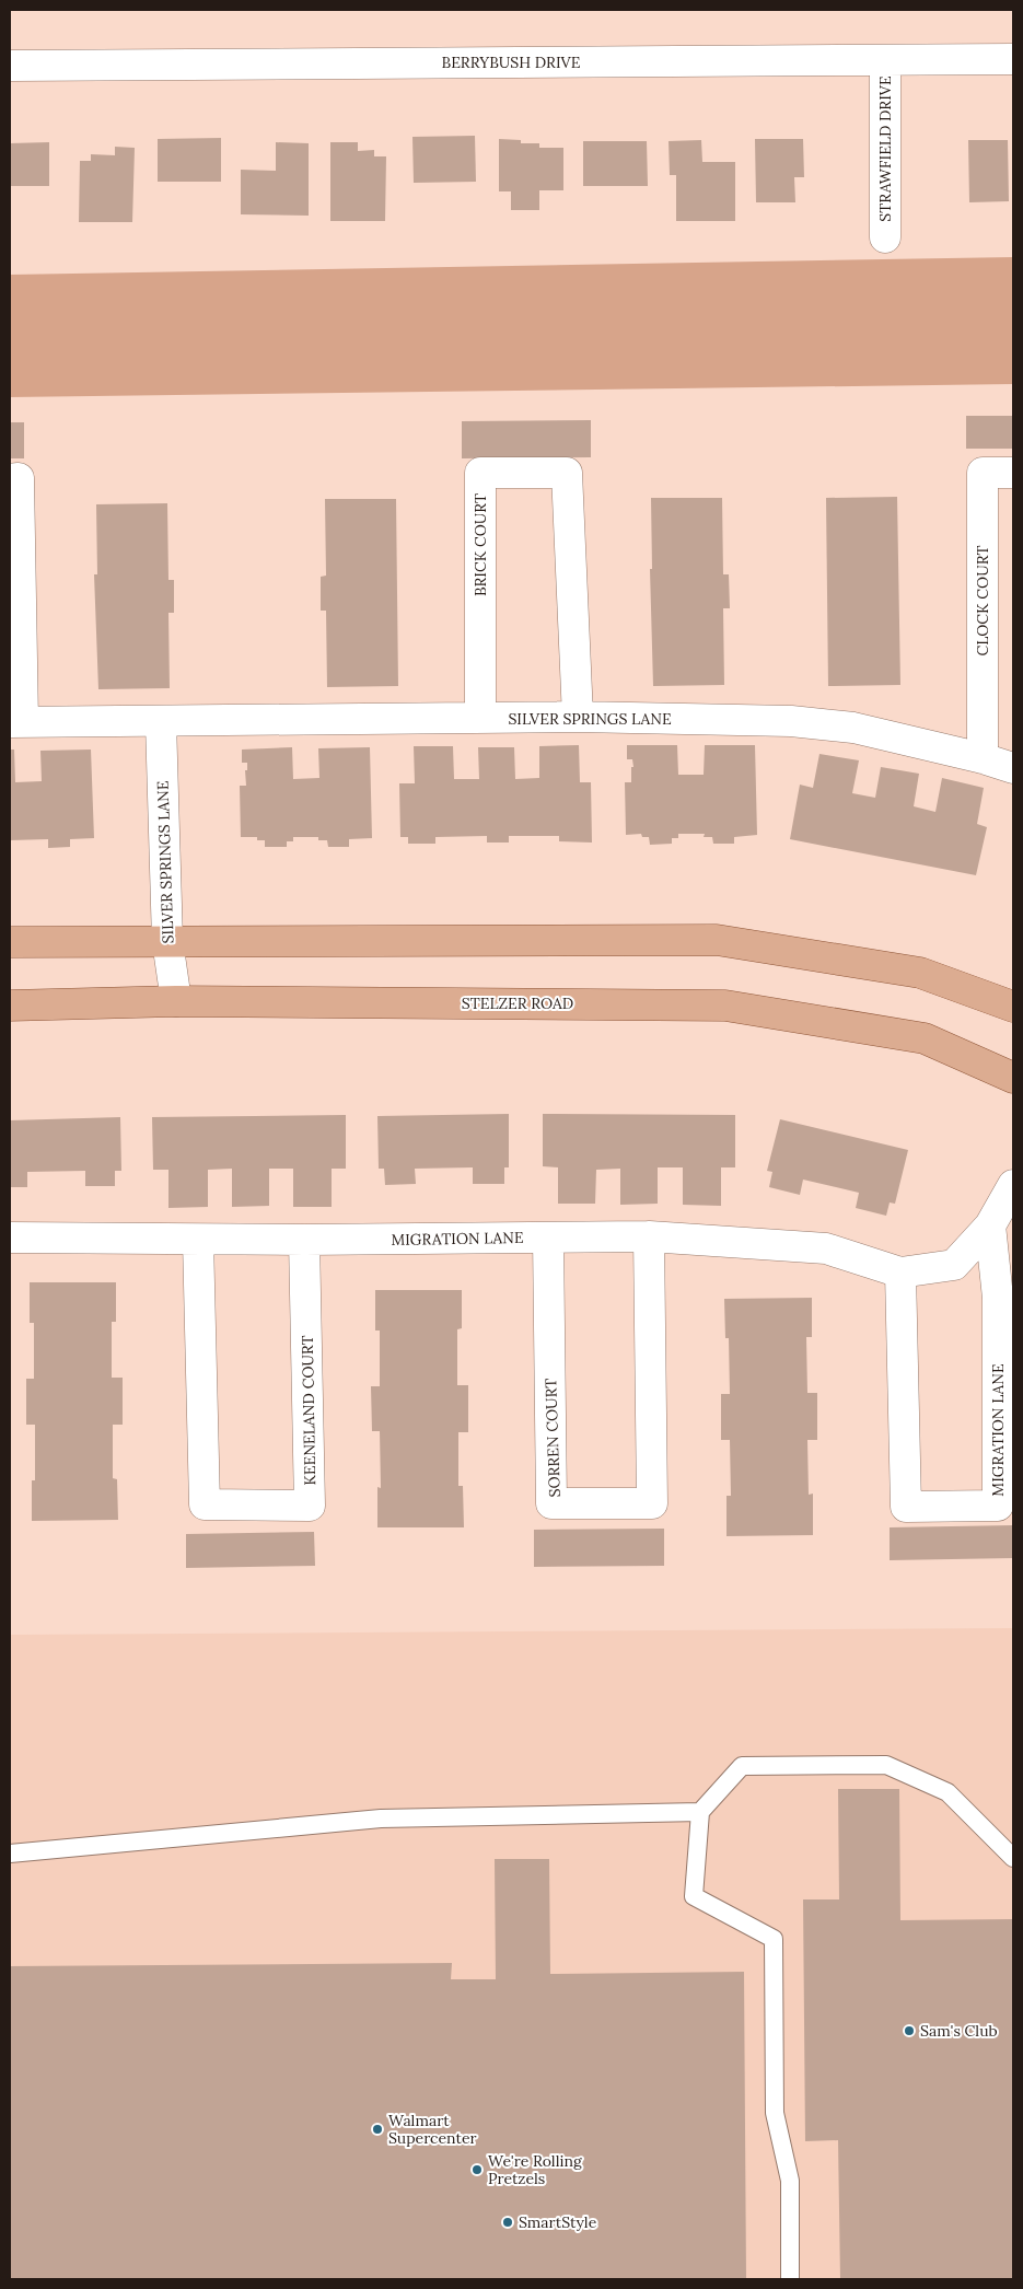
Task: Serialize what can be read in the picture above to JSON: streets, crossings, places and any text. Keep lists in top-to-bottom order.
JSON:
{
  "streets": {
    "main road": ["STELZER ROAD"],
    "street": [
      "BERRYBUSH DRIVE",
      "STRAWFIELD DRIVE",
      "BRICK COURT",
      "CLOCK COURT",
      "SILVER SPRINGS LANE",
      "MIGRATION LANE",
      "KEENELAND COURT",
      "SORREN COURT"
    ]
  },
  "crossings": [
    ["BERRYBUSH DRIVE", "STRAWFIELD DRIVE"],
    ["BRICK COURT", "SILVER SPRINGS LANE"],
    ["CLOCK COURT", "SILVER SPRINGS LANE"],
    ["SILVER SPRINGS LANE", "STELZER ROAD"],
    ["MIGRATION LANE", "KEENELAND COURT"],
    ["MIGRATION LANE", "SORREN COURT"]
  ],
  "places": [
    "Sam's Club",
    "Walmart Supercenter",
    "We're Rolling Pretzels",
    "SmartStyle"
  ]
}
